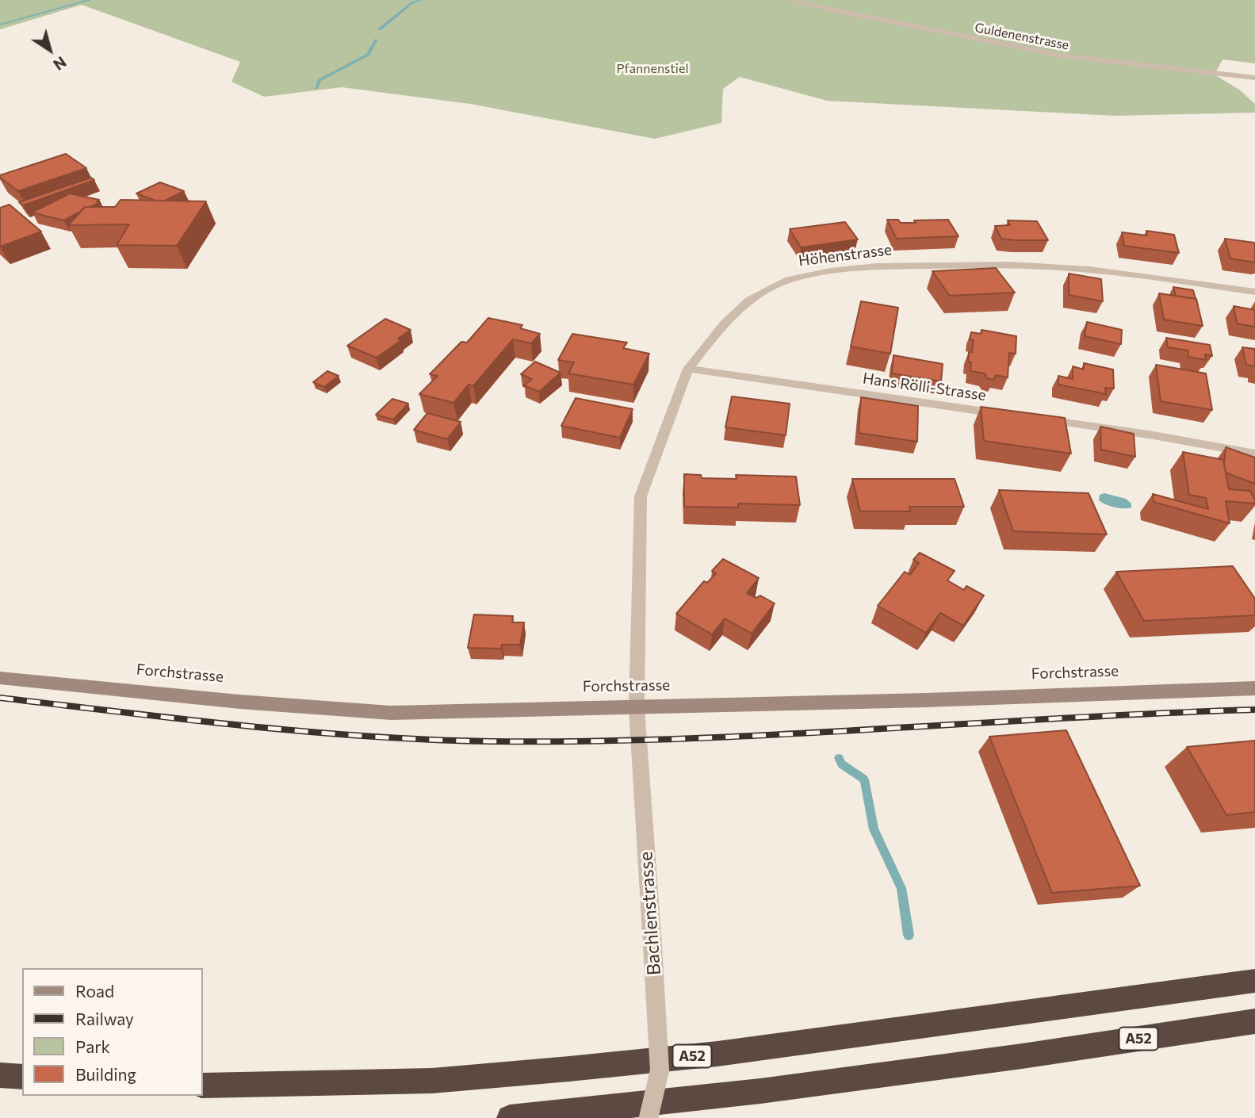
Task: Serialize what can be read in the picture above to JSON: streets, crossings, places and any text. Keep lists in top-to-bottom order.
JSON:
{
  "streets": {
    "highway": ["A52"],
    "main road": ["Forchstrasse"],
    "street": [
      "Guldenenstrasse",
      "Höhenstrasse",
      "Hans Rölli-Strasse",
      "Bachlenstrasse"
    ]
  },
  "crossings": [
    ["Höhenstrasse", "Hans Rölli-Strasse"],
    ["Höhenstrasse", "Forchstrasse"],
    ["Höhenstrasse", "Bachlenstrasse"],
    ["Forchstrasse", "Bachlenstrasse"]
  ],
  "parks": ["Pfannenstiel"],
  "legend": [
    "Road",
    "Railway",
    "Park",
    "Building"
  ],
  "north": "bottom right"
}
